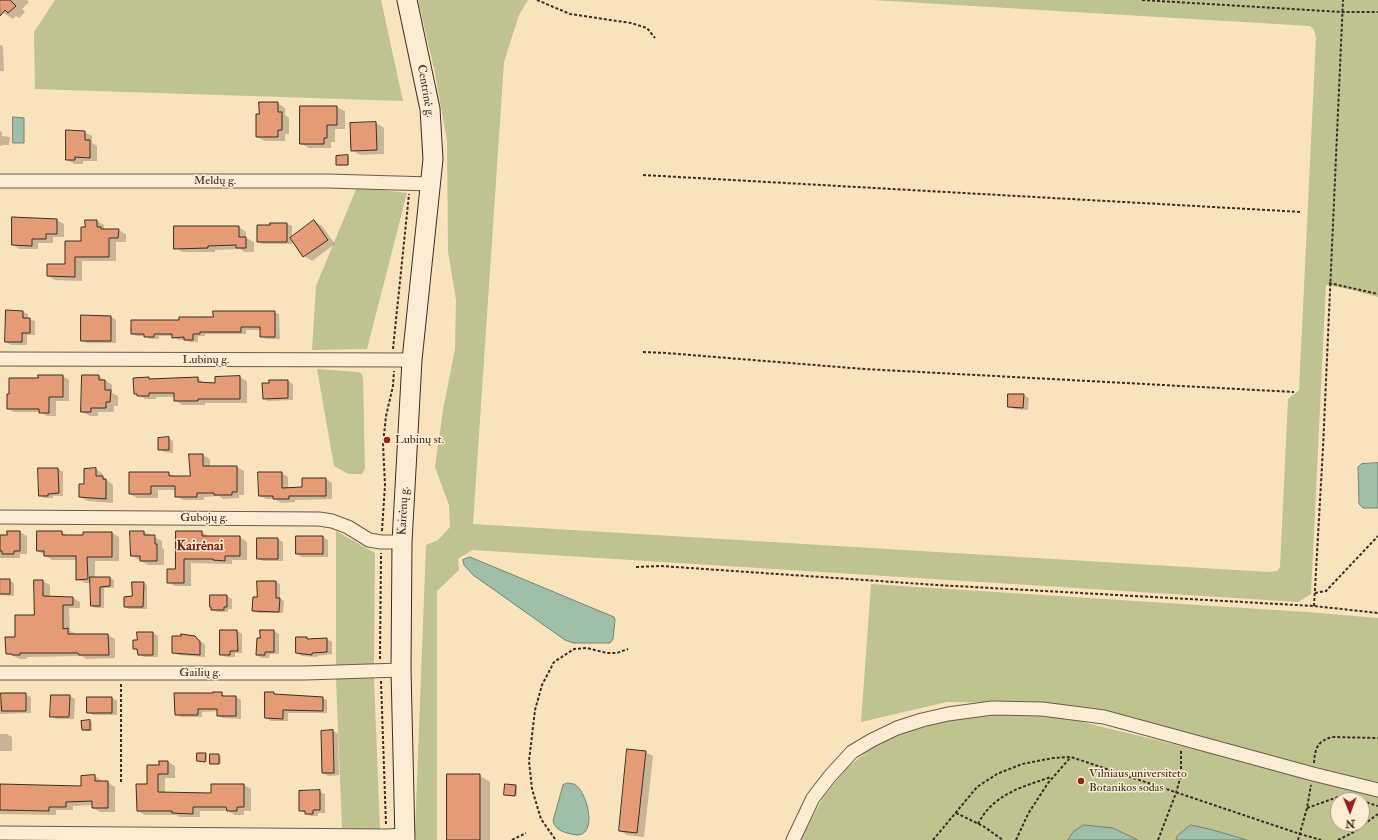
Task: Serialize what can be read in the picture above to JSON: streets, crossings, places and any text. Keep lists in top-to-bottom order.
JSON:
{
  "streets": {
    "main road": ["Centrinė g.", "Kairėnų g."],
    "street": [
      "Meldų g.",
      "Lubinų g.",
      "Gubojų g.",
      "Gailių g."
    ]
  },
  "crossings": [
    ["Centrinė g.", "Meldų g."],
    ["Centrinė g.", "Kairėnų g."],
    ["Meldų g.", "Kairėnų g."],
    ["Lubinų g.", "Kairėnų g."],
    ["Kairėnų g.", "Gubojų g."],
    ["Kairėnų g.", "Gailių g."]
  ],
  "districts": ["Kairėnai"],
  "places": ["Lubinų st.", "Vilniaus universiteto Botanikos sodas"],
  "north": "bottom"
}
